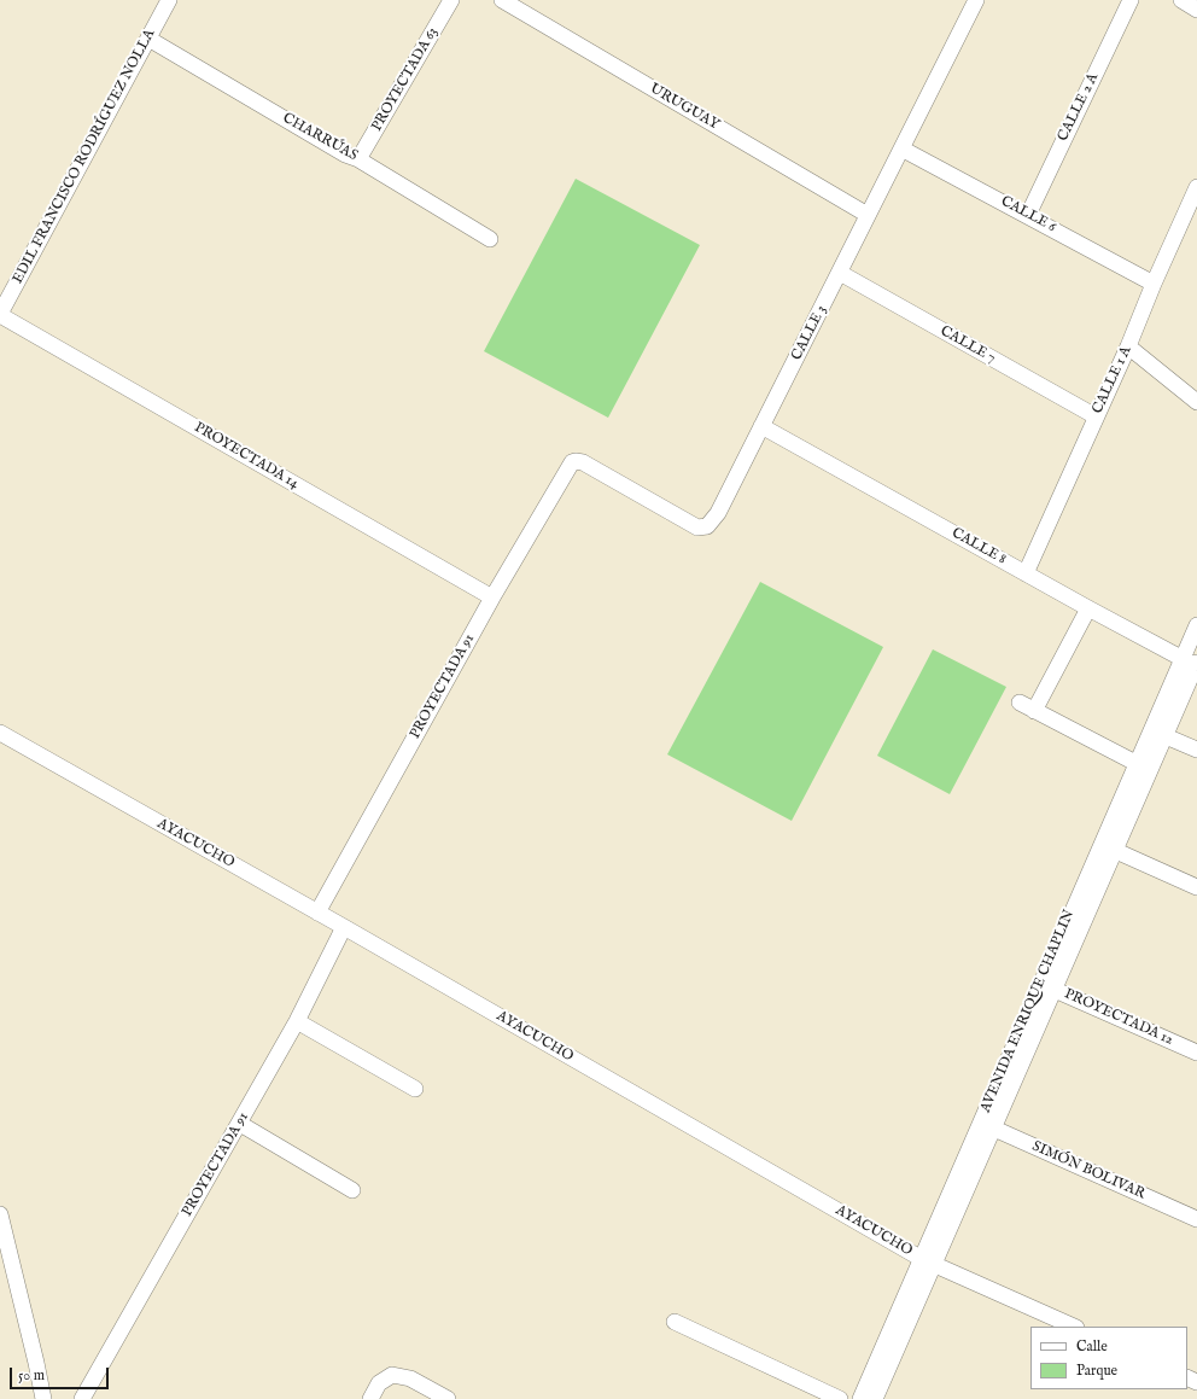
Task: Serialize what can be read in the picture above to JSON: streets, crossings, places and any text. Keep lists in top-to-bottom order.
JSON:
{
  "streets": {
    "street": [
      "PROYECTADA 63",
      "URUGUAY",
      "CALLE 2 A",
      "CHARRÚAS",
      "EDIL FRANCISCO RODRÍGUEZ NOLLA",
      "CALLE 6",
      "CALLE 3",
      "CALLE 7",
      "CALLE 1 A",
      "PROYECTADA 14",
      "CALLE 8",
      "PROYECTADA 91",
      "AYACUCHO",
      "AVENIDA ENRIQUE CHAPLIN",
      "PROYECTADA 12",
      "SIMÓN BOLIVAR"
    ]
  },
  "crossings": [
    ["PROYECTADA 63", "CHARRÚAS"],
    ["URUGUAY", "CALLE 3"],
    ["CALLE 2 A", "CALLE 6"],
    ["CHARRÚAS", "EDIL FRANCISCO RODRÍGUEZ NOLLA"],
    ["EDIL FRANCISCO RODRÍGUEZ NOLLA", "PROYECTADA 14"],
    ["CALLE 6", "CALLE 3"],
    ["CALLE 6", "CALLE 1 A"],
    ["CALLE 3", "CALLE 7"],
    ["CALLE 3", "CALLE 8"],
    ["CALLE 3", "PROYECTADA 91"],
    ["CALLE 7", "CALLE 1 A"],
    ["CALLE 1 A", "CALLE 8"],
    ["PROYECTADA 14", "PROYECTADA 91"],
    ["CALLE 8", "AVENIDA ENRIQUE CHAPLIN"],
    ["PROYECTADA 91", "AYACUCHO"],
    ["AYACUCHO", "AVENIDA ENRIQUE CHAPLIN"],
    ["AVENIDA ENRIQUE CHAPLIN", "PROYECTADA 12"],
    ["AVENIDA ENRIQUE CHAPLIN", "SIMÓN BOLIVAR"]
  ],
  "legend": ["Calle", "Parque"],
  "scale_bar": "50 m"
}
